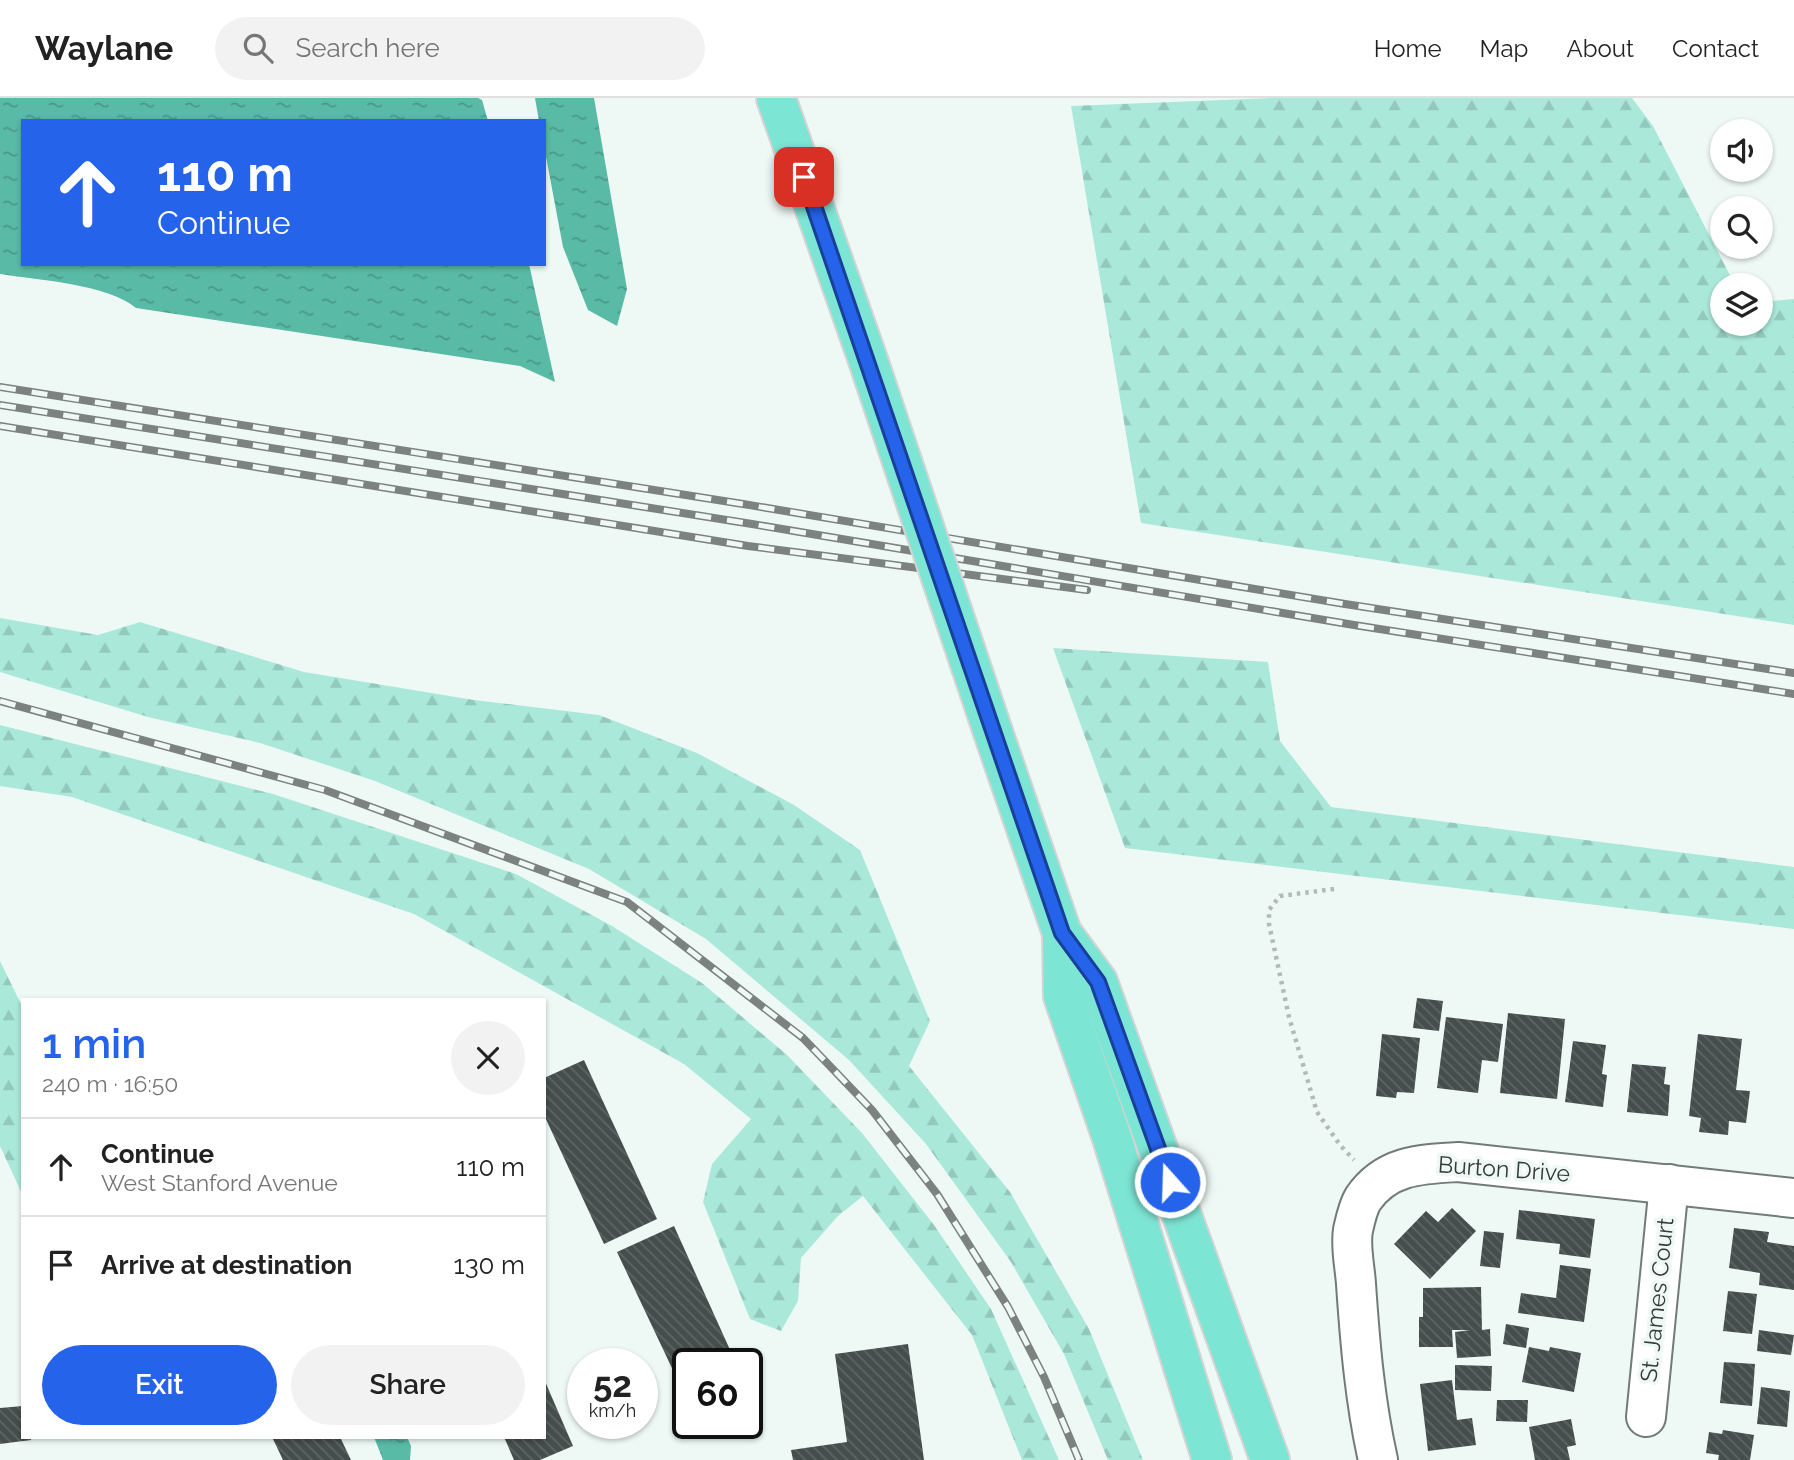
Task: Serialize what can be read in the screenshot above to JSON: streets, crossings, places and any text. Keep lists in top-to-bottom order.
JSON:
{
  "streets": {
    "street": ["Burton Drive", "St. James Court"]
  },
  "crossings": [
    ["Burton Drive", "St. James Court"]
  ],
  "page": {
    "header": "Waylane",
    "search": "Search here",
    "nav": [
      "Home",
      "Map",
      "About",
      "Contact"
    ],
    "turn": ["110 m", "Continue"],
    "heading": ["1 min", "240 m · 16:50"],
    "list": [
      {
        "name": "Continue",
        "note": "West Stanford Avenue",
        "value": "110 m"
      },
      {
        "name": "Arrive at destination",
        "value": "130 m"
      }
    ],
    "buttons": ["Exit", "Share"],
    "speed": "52 km/h",
    "limit": "60"
  }
}
